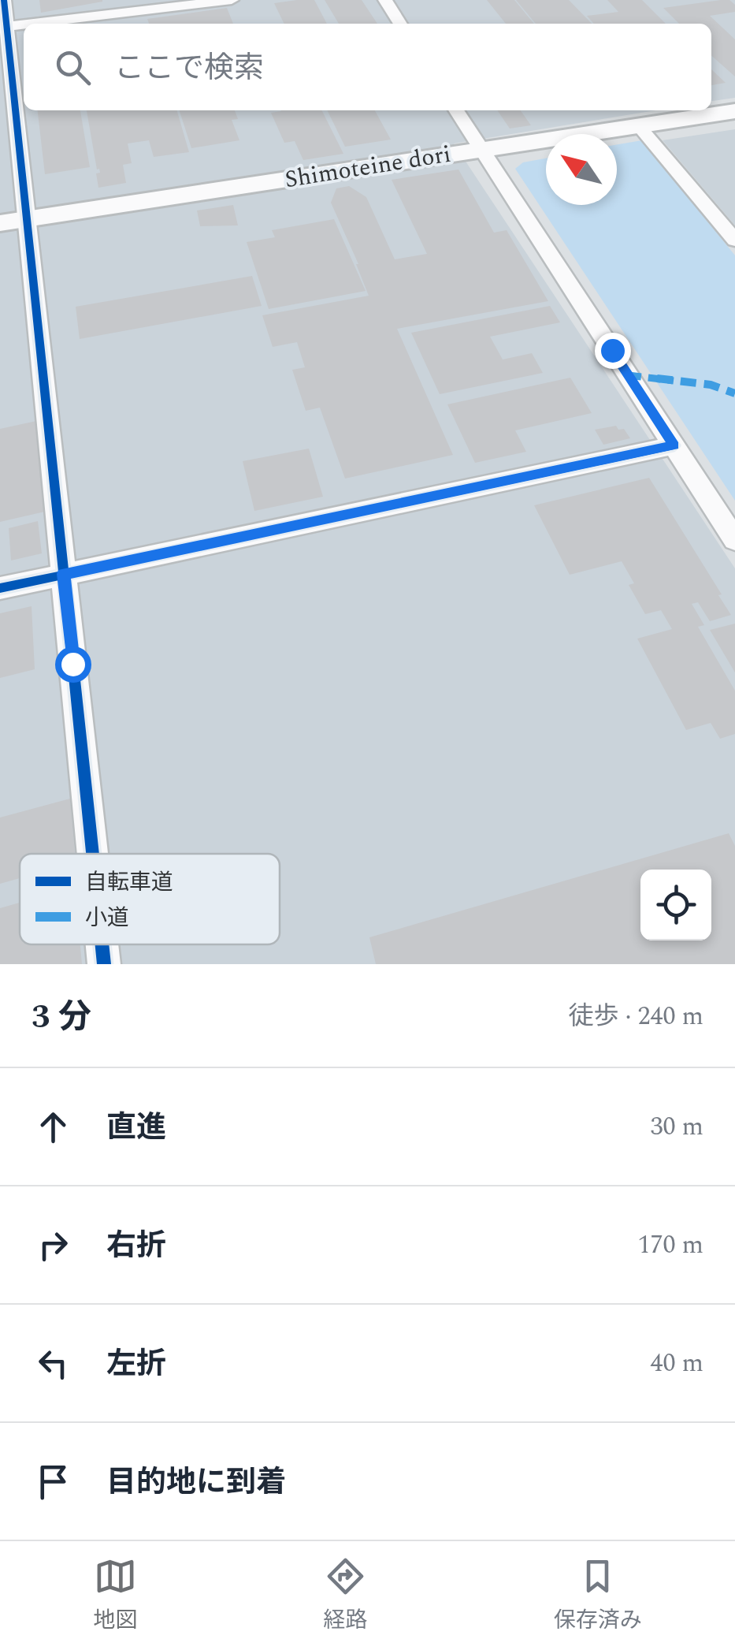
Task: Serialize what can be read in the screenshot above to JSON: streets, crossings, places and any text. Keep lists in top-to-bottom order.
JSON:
{
  "streets": {
    "main road": ["Shimoteine dori"]
  },
  "legend": ["自転車道", "小道"],
  "north": "top left",
  "page": {
    "search": "ここで検索",
    "heading": ["3 分", "徒歩 · 240 m"],
    "list": [
      ["直進", "30 m"],
      ["右折", "170 m"],
      ["左折", "40 m"],
      "目的地に到着"
    ],
    "nav": ["地図", "経路", "保存済み"]
  }
}
